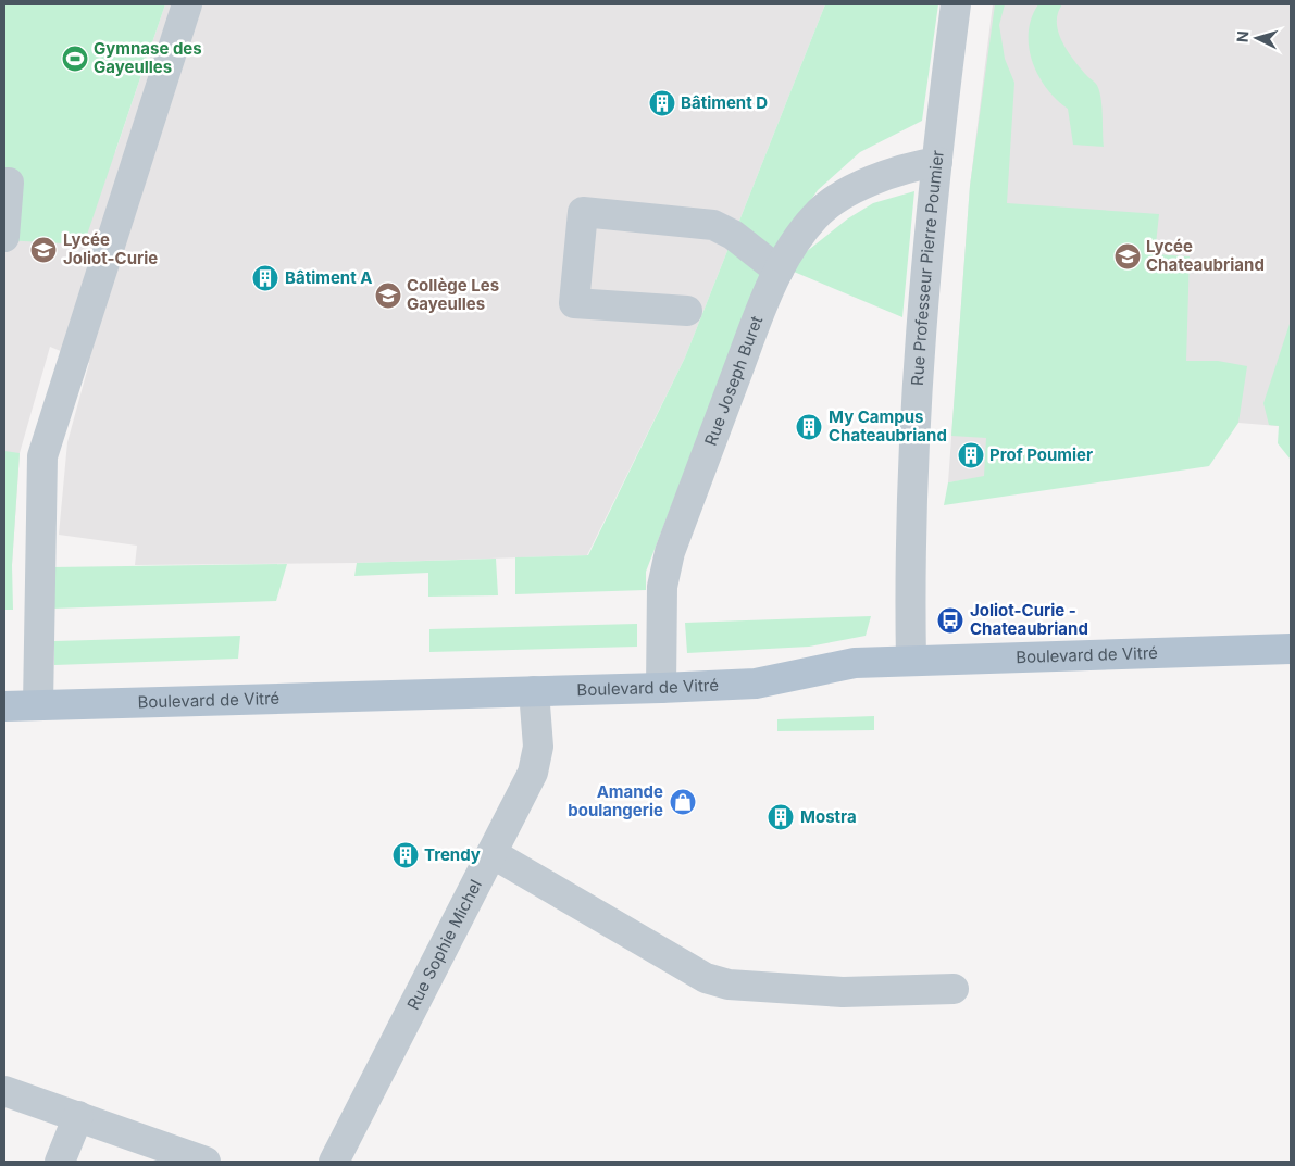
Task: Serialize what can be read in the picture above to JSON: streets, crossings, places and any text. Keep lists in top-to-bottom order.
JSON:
{
  "streets": {
    "main road": ["Boulevard de Vitré"],
    "street": ["Rue Professeur Pierre Poumier", "Rue Joseph Buret", "Rue Sophie Michel"]
  },
  "crossings": [
    ["Rue Professeur Pierre Poumier", "Rue Joseph Buret"],
    ["Rue Professeur Pierre Poumier", "Boulevard de Vitré"],
    ["Rue Joseph Buret", "Boulevard de Vitré"],
    ["Boulevard de Vitré", "Rue Sophie Michel"]
  ],
  "places": {
    "sports": ["Gymnase des Gayeulles"],
    "building": [
      "Bâtiment D",
      "Bâtiment A",
      "My Campus Chateaubriand",
      "Prof Poumier",
      "Mostra",
      "Trendy"
    ],
    "school or university": ["Lycée Joliot-Curie", "Lycée Chateaubriand", "Collège Les Gayeulles"],
    "bus stop": ["Joliot-Curie - Chateaubriand"],
    "shop": ["Amande boulangerie"]
  },
  "north": "left"
}
